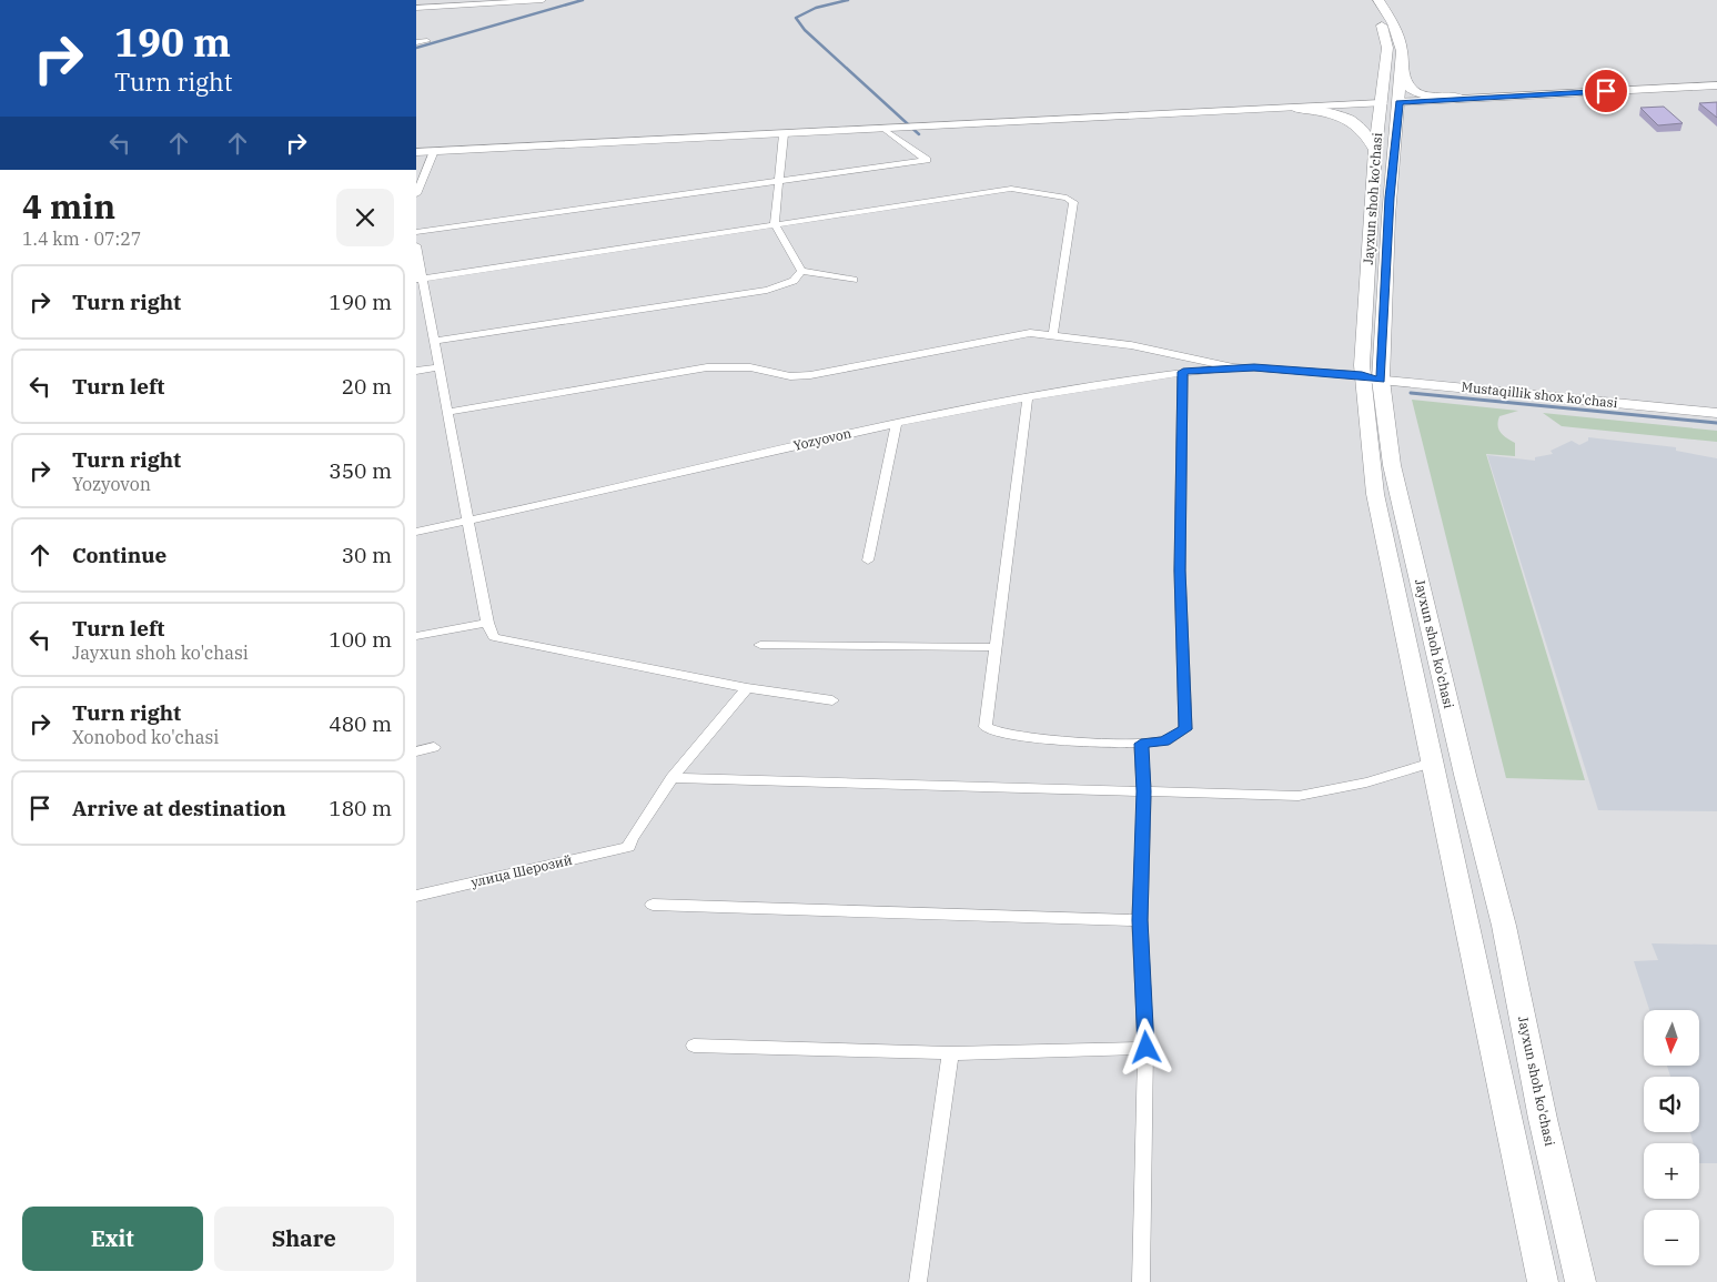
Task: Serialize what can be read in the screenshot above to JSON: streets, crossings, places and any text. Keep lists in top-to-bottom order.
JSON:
{
  "streets": {
    "highway": ["Jayxun shoh ko'chasi"],
    "main road": ["Mustaqillik shox ko'chasi"],
    "street": ["Yozyovon", "улица Шерозий"]
  },
  "crossings": [
    ["Jayxun shoh ko'chasi", "Mustaqillik shox ko'chasi"]
  ],
  "north": "bottom",
  "page": {
    "turn": ["190 m", "Turn right"],
    "heading": ["4 min", "1.4 km · 07:27"],
    "list": [
      {
        "name": "Turn right",
        "value": "190 m"
      },
      {
        "name": "Turn left",
        "value": "20 m"
      },
      {
        "name": "Turn right",
        "note": "Yozyovon",
        "value": "350 m"
      },
      {
        "name": "Continue",
        "value": "30 m"
      },
      {
        "name": "Turn left",
        "note": "Jayxun shoh ko'chasi",
        "value": "100 m"
      },
      {
        "name": "Turn right",
        "note": "Xonobod ko'chasi",
        "value": "480 m"
      },
      {
        "name": "Arrive at destination",
        "value": "180 m"
      }
    ],
    "map_buttons": ["+", "−"],
    "buttons": ["Exit", "Share"]
  }
}
